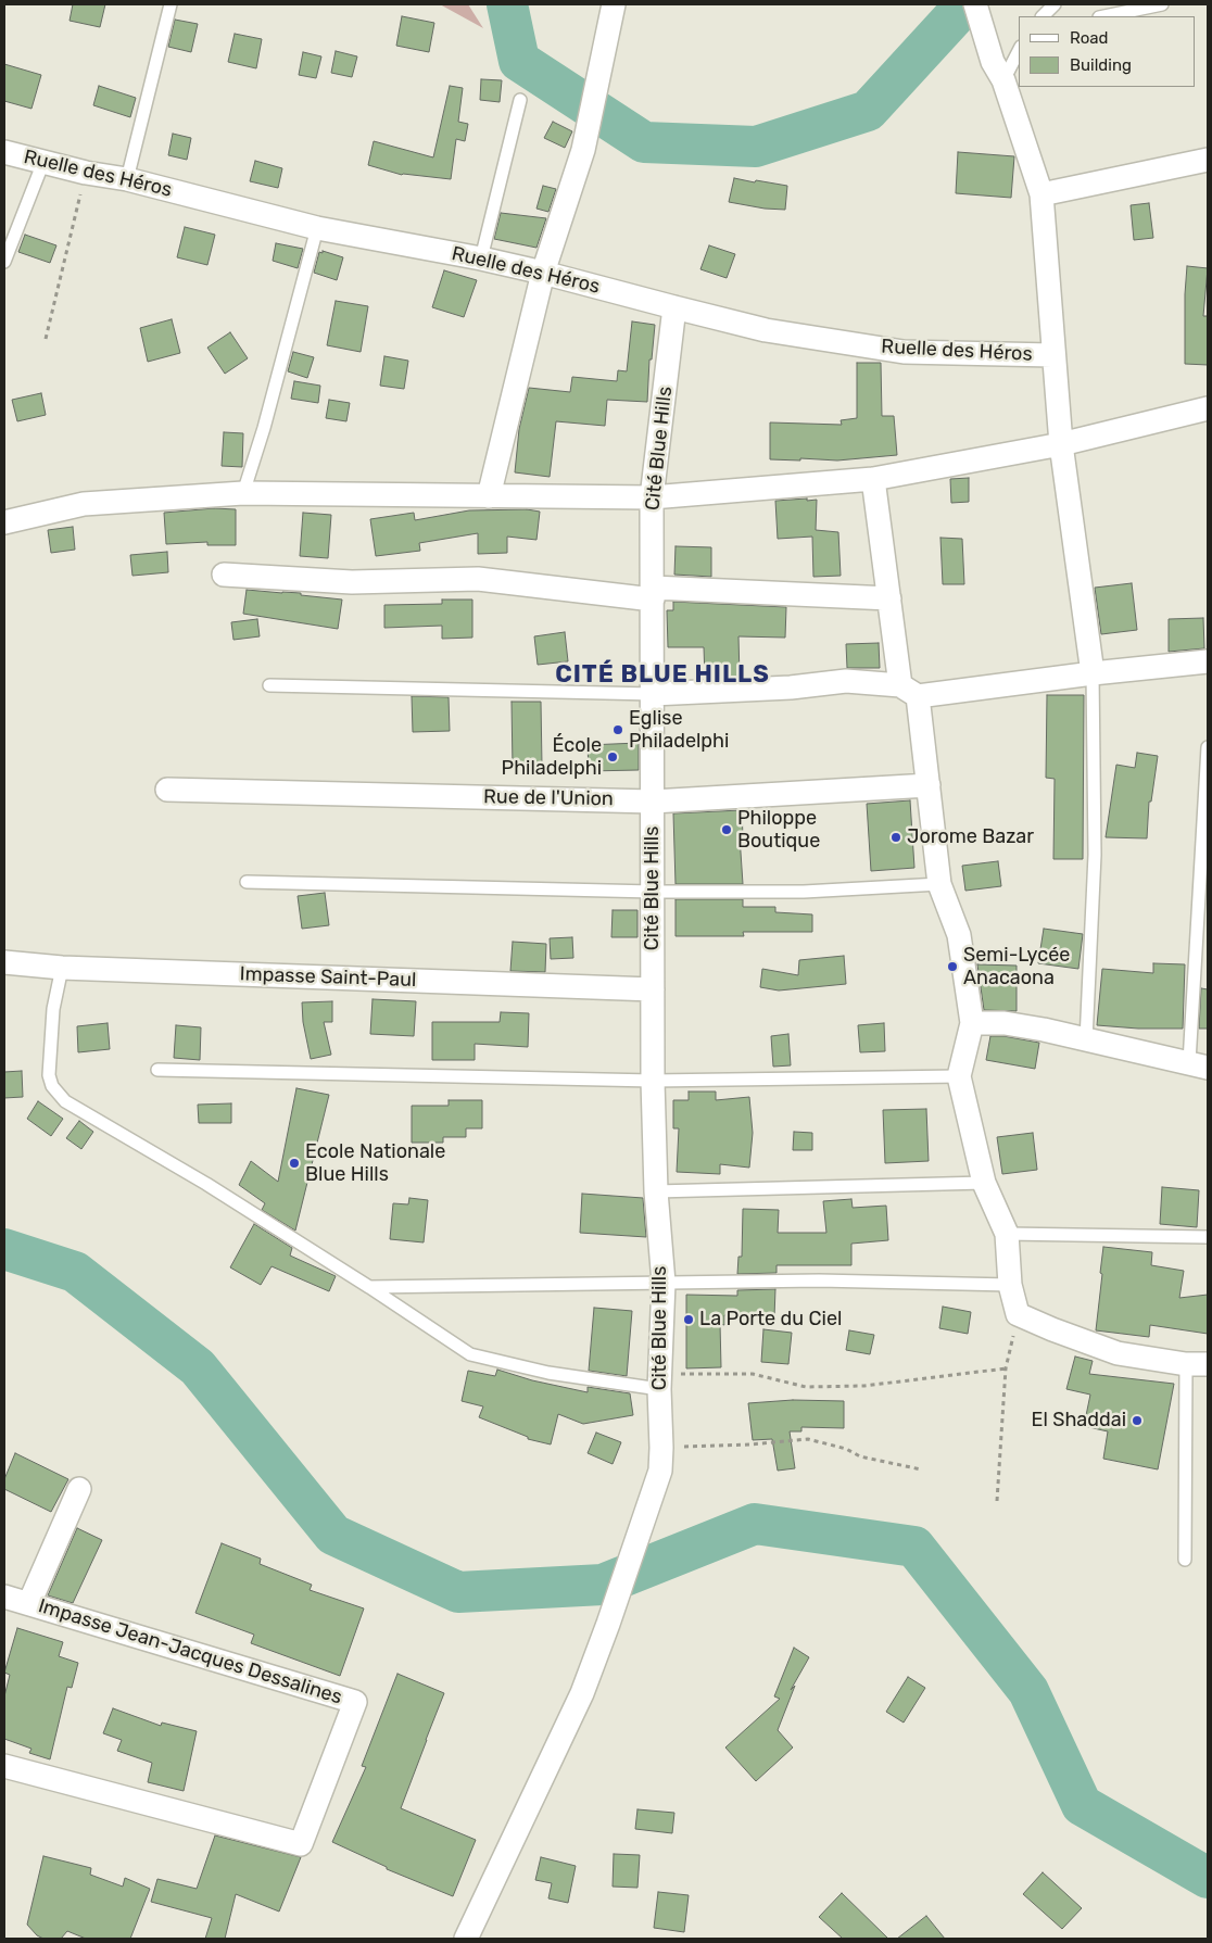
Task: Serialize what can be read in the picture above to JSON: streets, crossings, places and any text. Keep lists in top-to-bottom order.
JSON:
{
  "streets": {
    "street": [
      "Ruelle des Héros",
      "Cité Blue Hills",
      "Rue de l'Union",
      "Impasse Saint-Paul",
      "Impasse Jean-Jacques Dessalines"
    ]
  },
  "crossings": [
    ["Ruelle des Héros", "Cité Blue Hills"],
    ["Cité Blue Hills", "Rue de l'Union"],
    ["Cité Blue Hills", "Impasse Saint-Paul"]
  ],
  "districts": ["CITÉ BLUE HILLS"],
  "places": [
    "Eglise Philadelphi",
    "École Philadelphi",
    "Philoppe Boutique",
    "Jorome Bazar",
    "Semi-Lycée Anacaona",
    "Ecole Nationale Blue Hills",
    "La Porte du Ciel",
    "El Shaddai"
  ],
  "legend": ["Road", "Building"]
}
